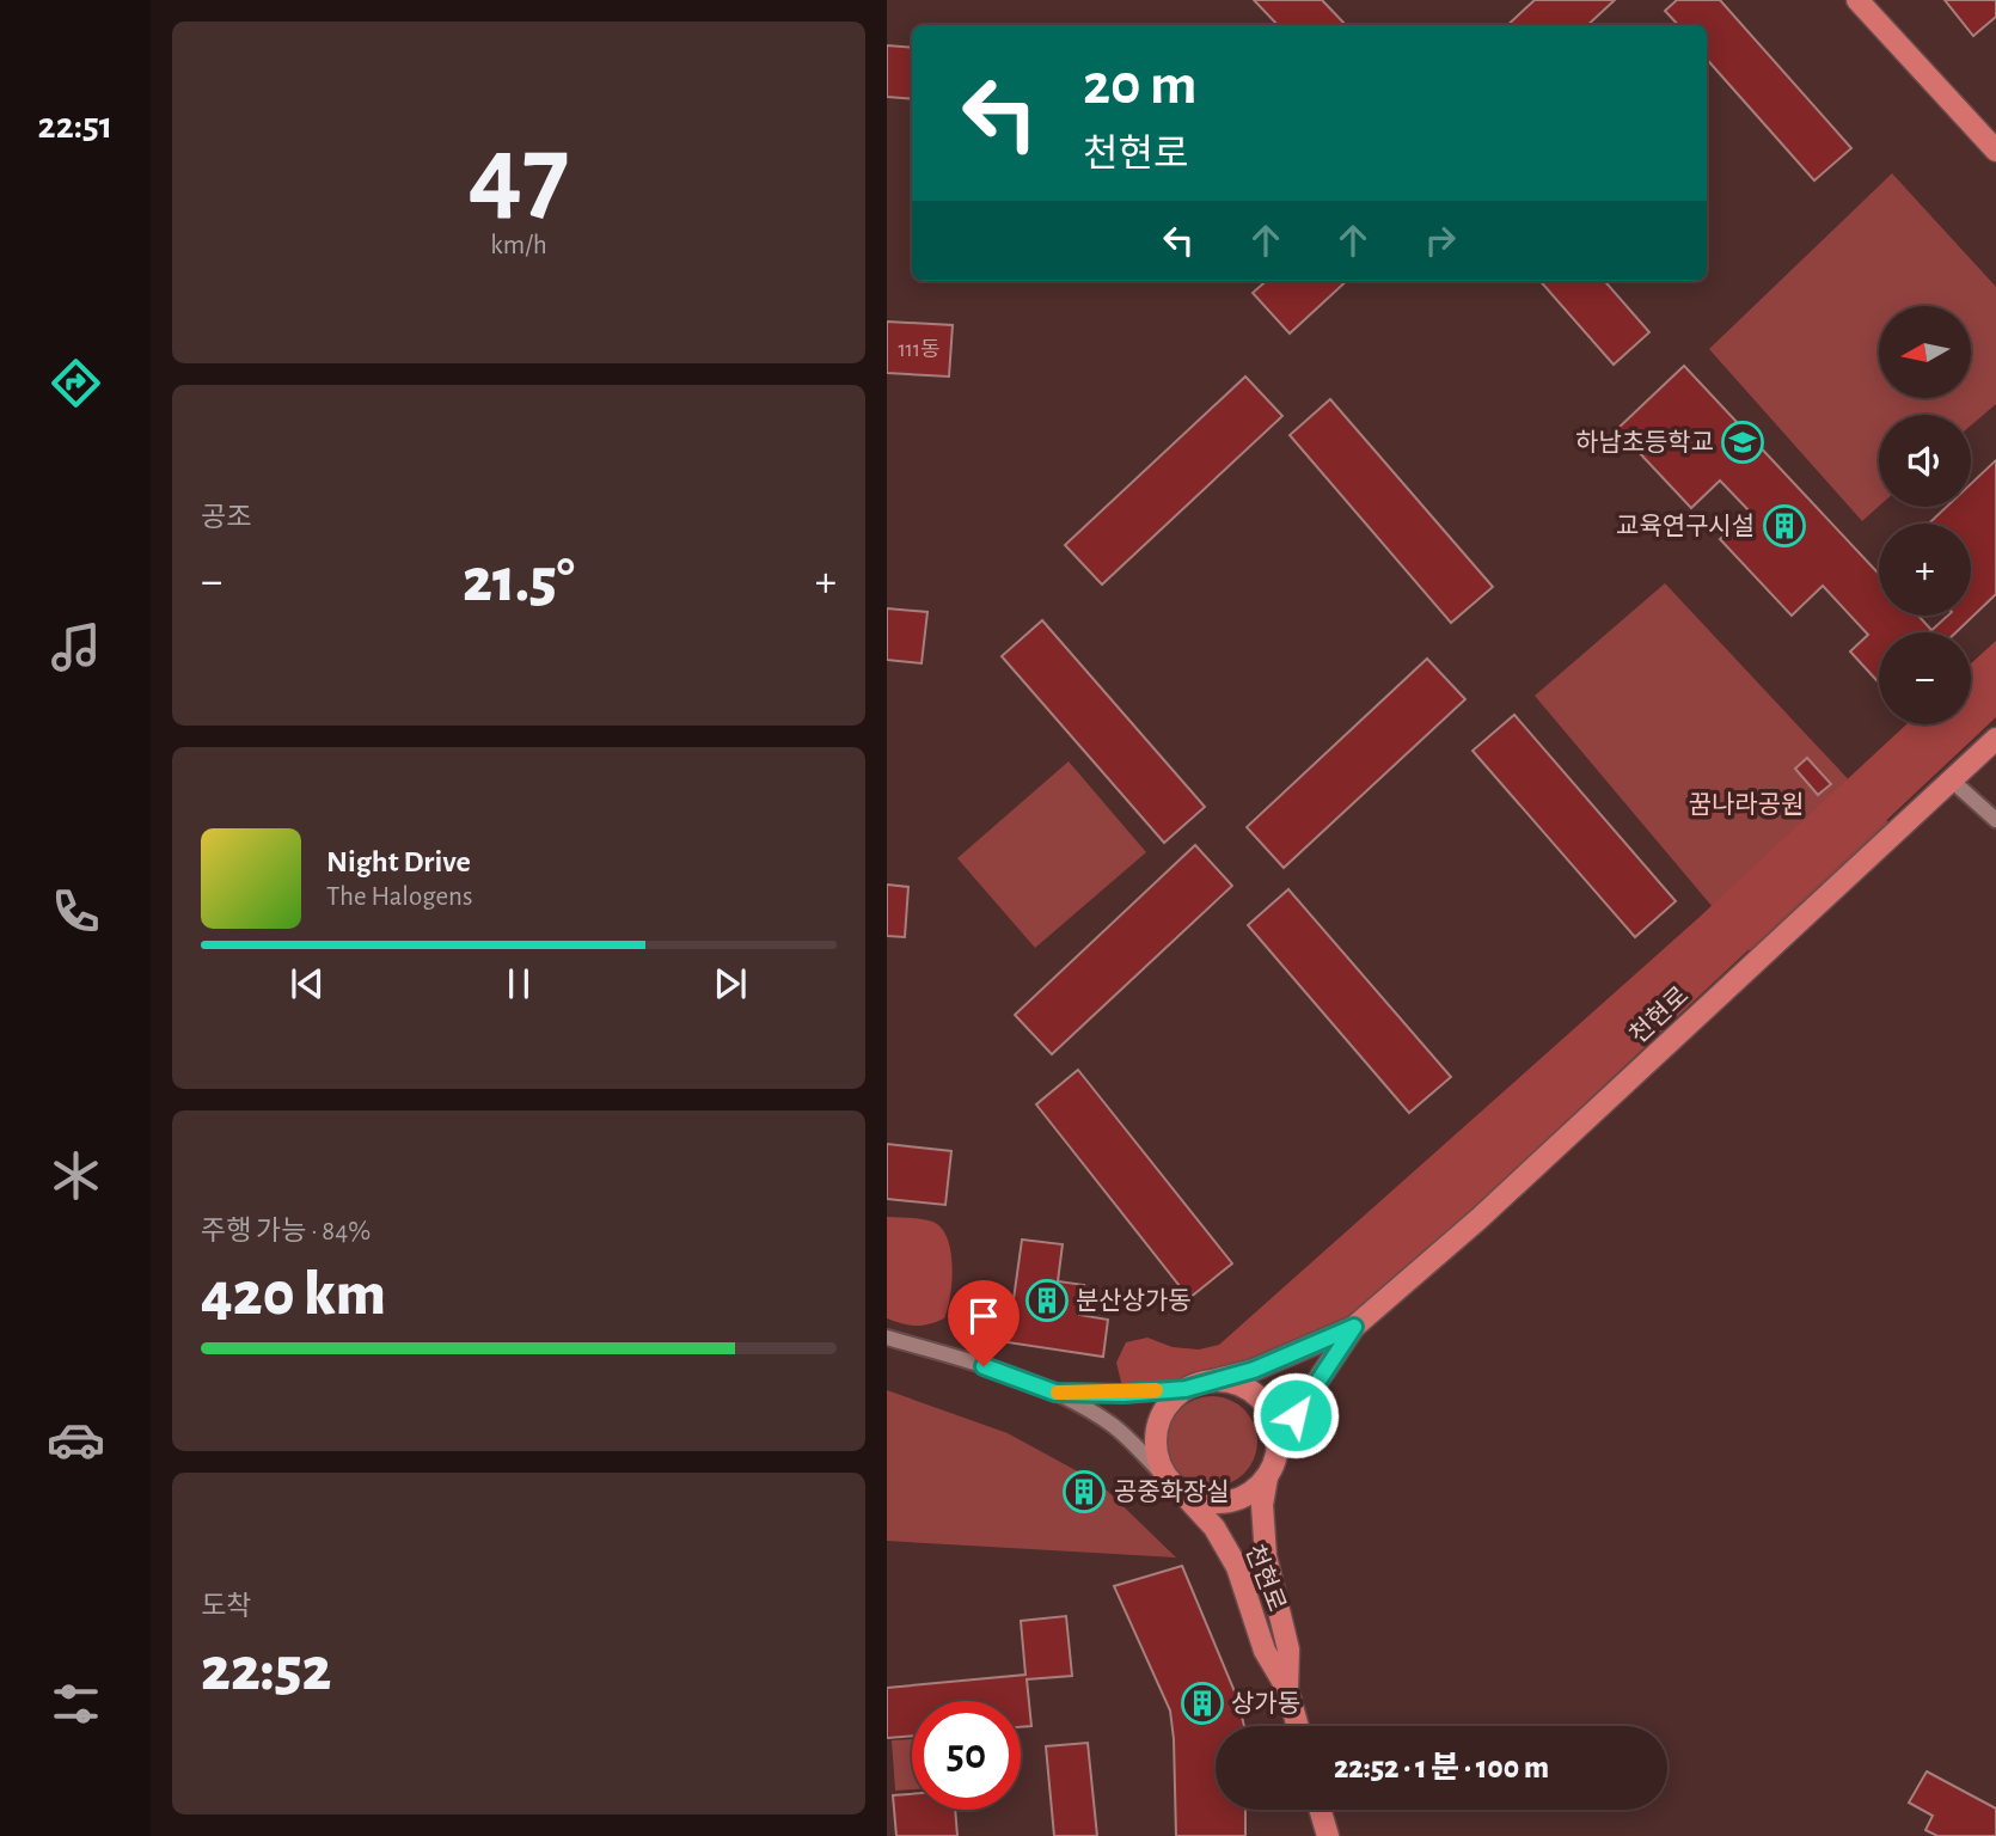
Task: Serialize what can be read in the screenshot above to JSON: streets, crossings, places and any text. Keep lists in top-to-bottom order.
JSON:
{
  "streets": {
    "main road": ["천현로"]
  },
  "parks": ["꿈나라공원"],
  "places": {
    "school or university": ["하남초등학교"],
    "building": [
      "교육연구시설",
      "분산상가동",
      "공중화장실",
      "상가동"
    ]
  },
  "house_numbers": ["111동"],
  "north": "left",
  "page": {
    "tabs": "22:51",
    "tile": [
      ["47", "km/h"],
      "공조",
      ["주행 가능 · 84%", "420 km"],
      ["도착", "22:52"]
    ],
    "turn": ["20 m", "천현로"],
    "map_buttons": ["+", "−"],
    "heat": ["−", "21.5°", "+"],
    "song": ["Night Drive", "The Halogens"],
    "limit": "50",
    "trip": "22:52 · 1 분 · 100 m"
  }
}
